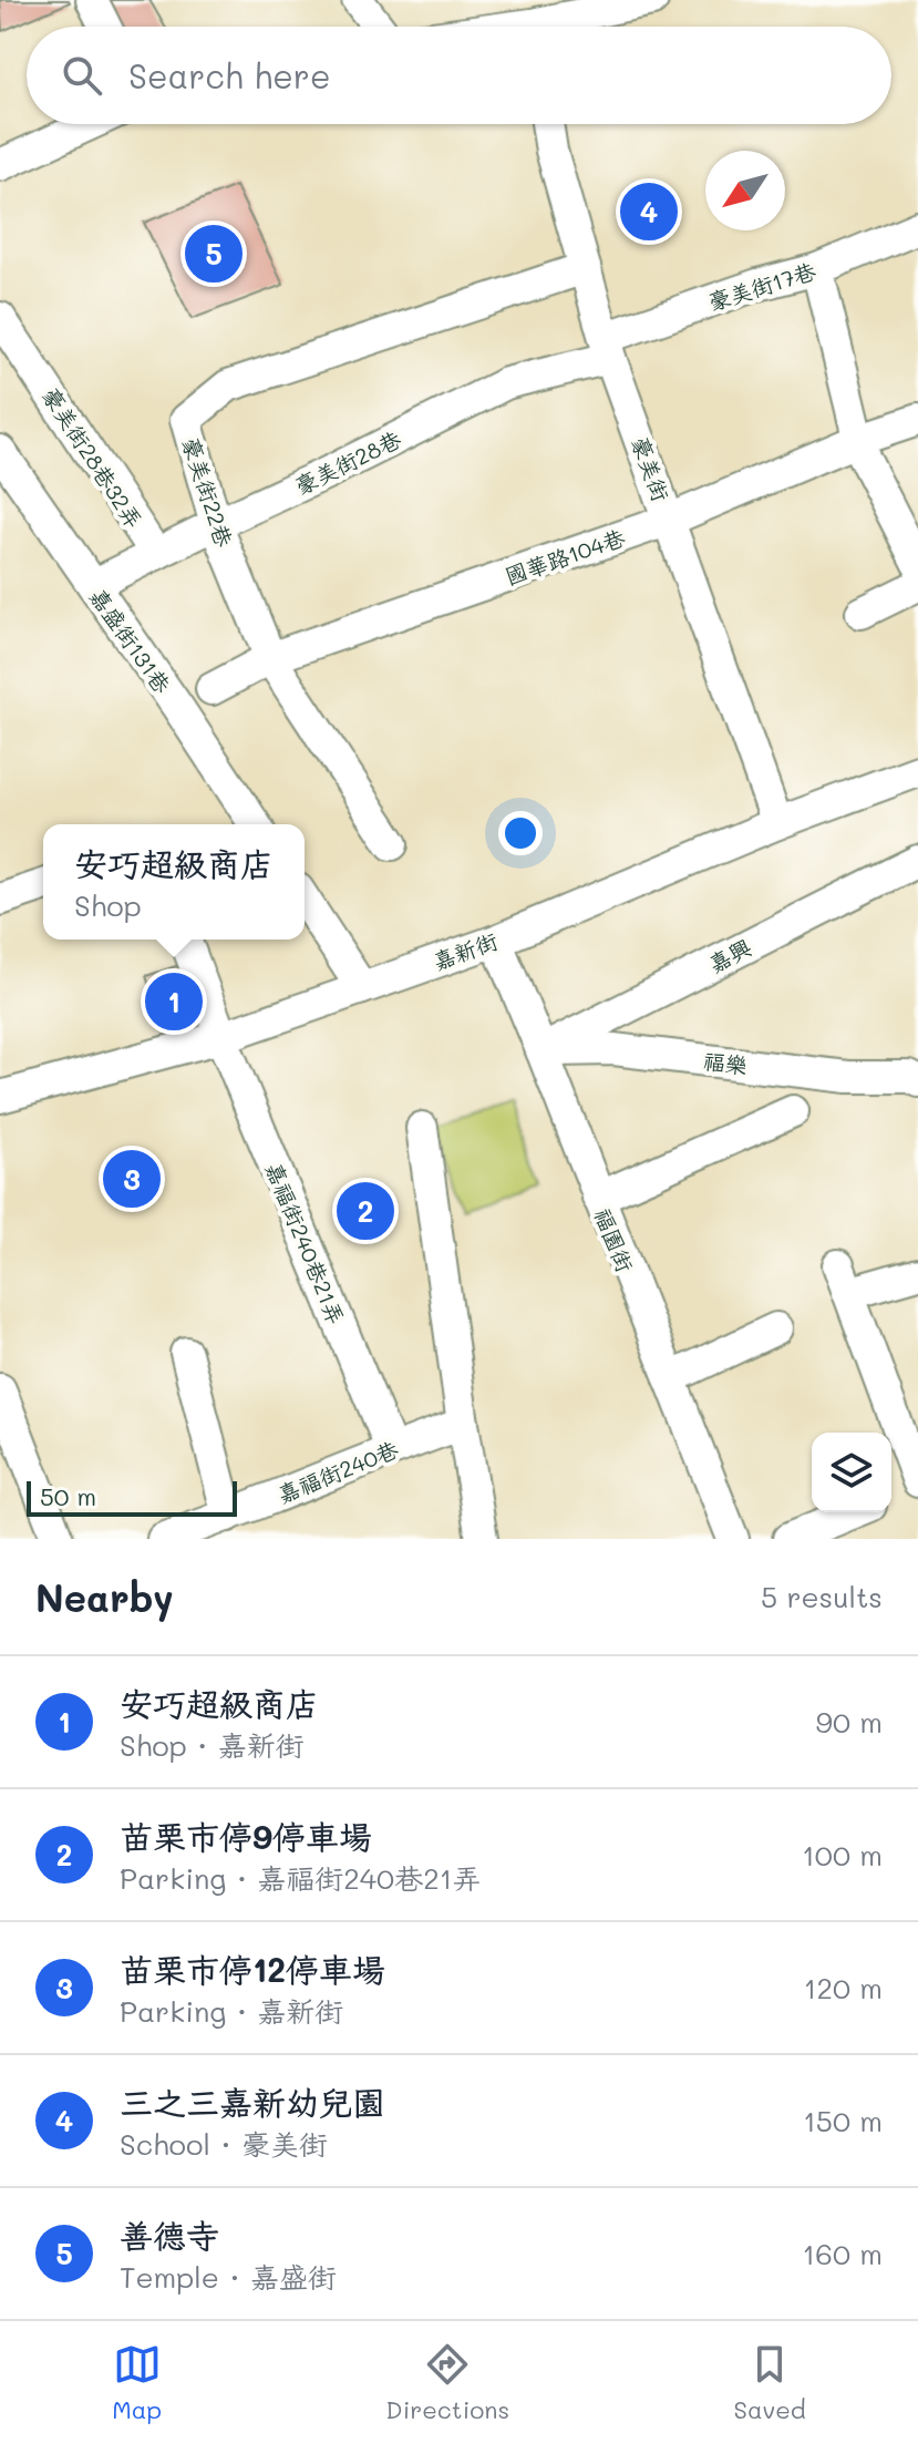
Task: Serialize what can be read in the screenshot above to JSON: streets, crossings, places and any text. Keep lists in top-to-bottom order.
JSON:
{
  "streets": {
    "street": [
      "豪美街17巷",
      "豪美街28巷32弄",
      "豪美街28巷",
      "豪美街",
      "豪美街22巷",
      "國華路104巷",
      "嘉盛街131巷",
      "嘉新街",
      "嘉興",
      "福樂",
      "福園街",
      "嘉福街240巷21弄",
      "嘉福街240巷"
    ]
  },
  "crossings": [
    ["豪美街17巷", "豪美街28巷"],
    ["豪美街17巷", "豪美街"],
    ["豪美街28巷32弄", "豪美街28巷"],
    ["豪美街28巷", "豪美街"],
    ["豪美街28巷", "豪美街22巷"],
    ["豪美街28巷", "嘉盛街131巷"],
    ["豪美街", "豪美街22巷"],
    ["豪美街", "國華路104巷"],
    ["豪美街", "嘉新街"],
    ["豪美街22巷", "國華路104巷"],
    ["嘉新街", "福園街"],
    ["嘉新街", "嘉福街240巷21弄"],
    ["嘉興", "福樂"],
    ["嘉興", "福園街"],
    ["福樂", "福園街"],
    ["嘉福街240巷21弄", "嘉福街240巷"]
  ],
  "scale_bar": "50 m",
  "north": "bottom left",
  "page": {
    "search": "Search here",
    "pins": [
      "4",
      "5",
      "1",
      "3",
      "2"
    ],
    "popup": ["安巧超級商店", "Shop"],
    "scale": "50 m",
    "heading": ["Nearby", "5 results"],
    "list": [
      {
        "mark": "1",
        "name": "安巧超級商店",
        "note": "Shop · 嘉新街",
        "value": "90 m"
      },
      {
        "mark": "2",
        "name": "苗栗市停9停車場",
        "note": "Parking · 嘉福街240巷21弄",
        "value": "100 m"
      },
      {
        "mark": "3",
        "name": "苗栗市停12停車場",
        "note": "Parking · 嘉新街",
        "value": "120 m"
      },
      {
        "mark": "4",
        "name": "三之三嘉新幼兒園",
        "note": "School · 豪美街",
        "value": "150 m"
      },
      {
        "mark": "5",
        "name": "善德寺",
        "note": "Temple · 嘉盛街",
        "value": "160 m"
      }
    ],
    "nav": ["Map", "Directions", "Saved"]
  }
}
